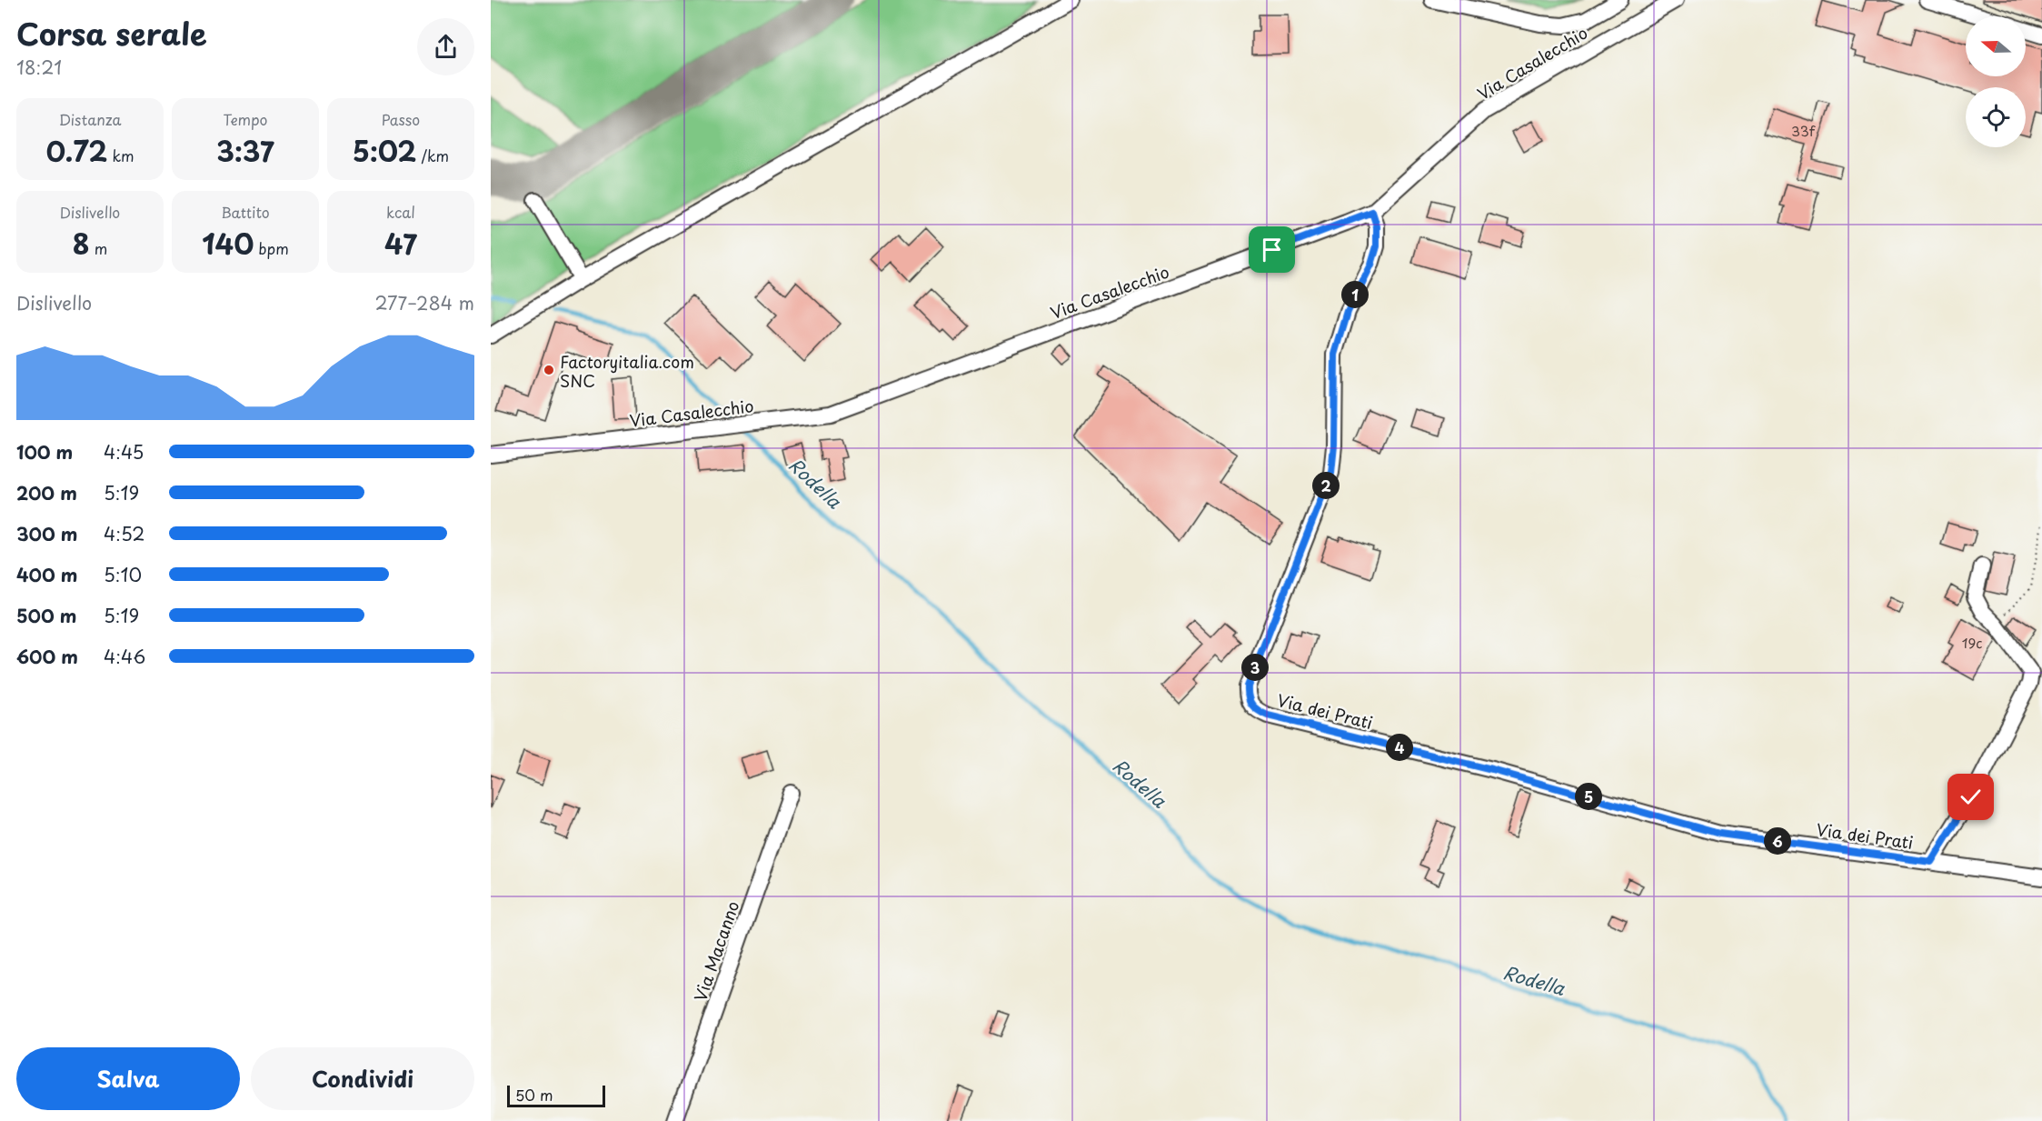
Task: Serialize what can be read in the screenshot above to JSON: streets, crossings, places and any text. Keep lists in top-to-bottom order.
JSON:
{
  "streets": {
    "street": ["Via Casalecchio", "Via dei Prati", "Via Macanno"]
  },
  "crossings": [
    ["Via Casalecchio", "Via dei Prati"]
  ],
  "water": ["Rodella"],
  "places": ["Factoryitalia.com SNC"],
  "house_numbers": ["33f", "19c"],
  "scale_bar": "50 m",
  "north": "left",
  "page": {
    "heading": ["Corsa serale", "18:21"],
    "stats": [
      ["Distanza", "0.72 km"],
      ["Tempo", "3:37"],
      ["Passo", "5:02 /km"],
      ["Dislivello", "8 m"],
      ["Battito", "140 bpm"],
      ["kcal", "47"]
    ],
    "chart": ["Dislivello", "277–284 m"],
    "pins": [
      "1",
      "2",
      "3",
      "4",
      "5",
      "6"
    ],
    "list": [
      {
        "name": "100 m",
        "note": "4:45"
      },
      {
        "name": "200 m",
        "note": "5:19"
      },
      {
        "name": "300 m",
        "note": "4:52"
      },
      {
        "name": "400 m",
        "note": "5:10"
      },
      {
        "name": "500 m",
        "note": "5:19"
      },
      {
        "name": "600 m",
        "note": "4:46"
      }
    ],
    "buttons": ["Salva", "Condividi"],
    "scale": "50 m"
  }
}
